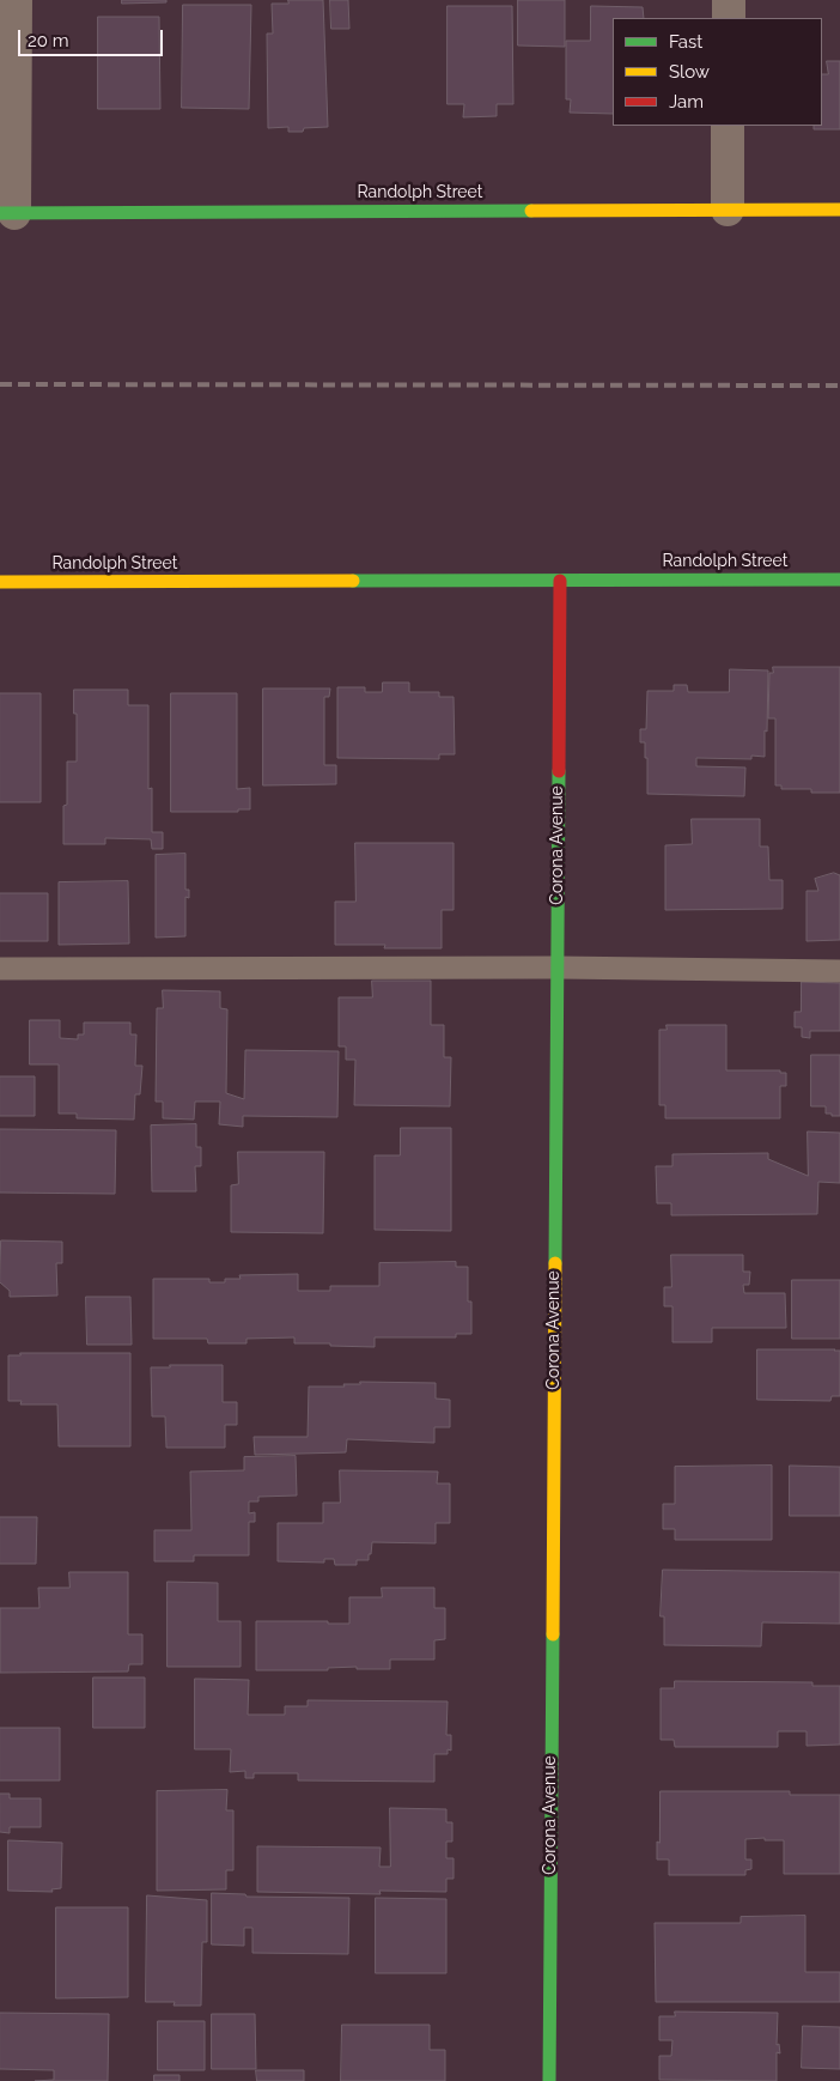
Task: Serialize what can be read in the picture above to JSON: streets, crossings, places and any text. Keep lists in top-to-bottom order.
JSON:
{
  "streets": {
    "street": ["Randolph Street", "Corona Avenue"]
  },
  "crossings": [
    ["Randolph Street", "Corona Avenue"]
  ],
  "legend": ["Fast", "Slow", "Jam"],
  "scale_bar": "20 m"
}
